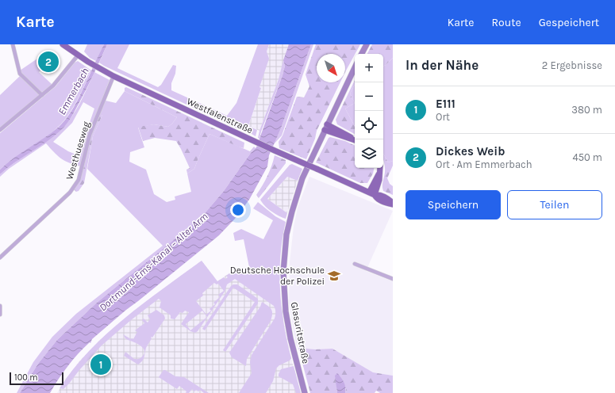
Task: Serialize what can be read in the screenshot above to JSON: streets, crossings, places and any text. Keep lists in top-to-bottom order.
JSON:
{
  "streets": {
    "main road": ["Westfalenstraße", "Glasuritstraße"],
    "street": ["Westhuesweg"]
  },
  "crossings": [
    ["Westfalenstraße", "Westhuesweg"]
  ],
  "water": ["Emmerbach", "Dortmund-Ems-Kanal – Alter Arm"],
  "places": {
    "school or university": ["Deutsche Hochschule der Polizei"]
  },
  "scale_bar": "100 m",
  "north": "bottom right",
  "page": {
    "header": "Karte",
    "nav": ["Karte", "Route", "Gespeichert"],
    "heading": ["In der Nähe", "2 Ergebnisse"],
    "pins": ["2", "1"],
    "map_buttons": ["+", "−"],
    "list": [
      {
        "mark": "1",
        "name": "E111",
        "note": "Ort",
        "value": "380 m"
      },
      {
        "mark": "2",
        "name": "Dickes Weib",
        "note": "Ort · Am Emmerbach",
        "value": "450 m"
      }
    ],
    "buttons": ["Speichern", "Teilen"],
    "scale": "100 m"
  }
}
